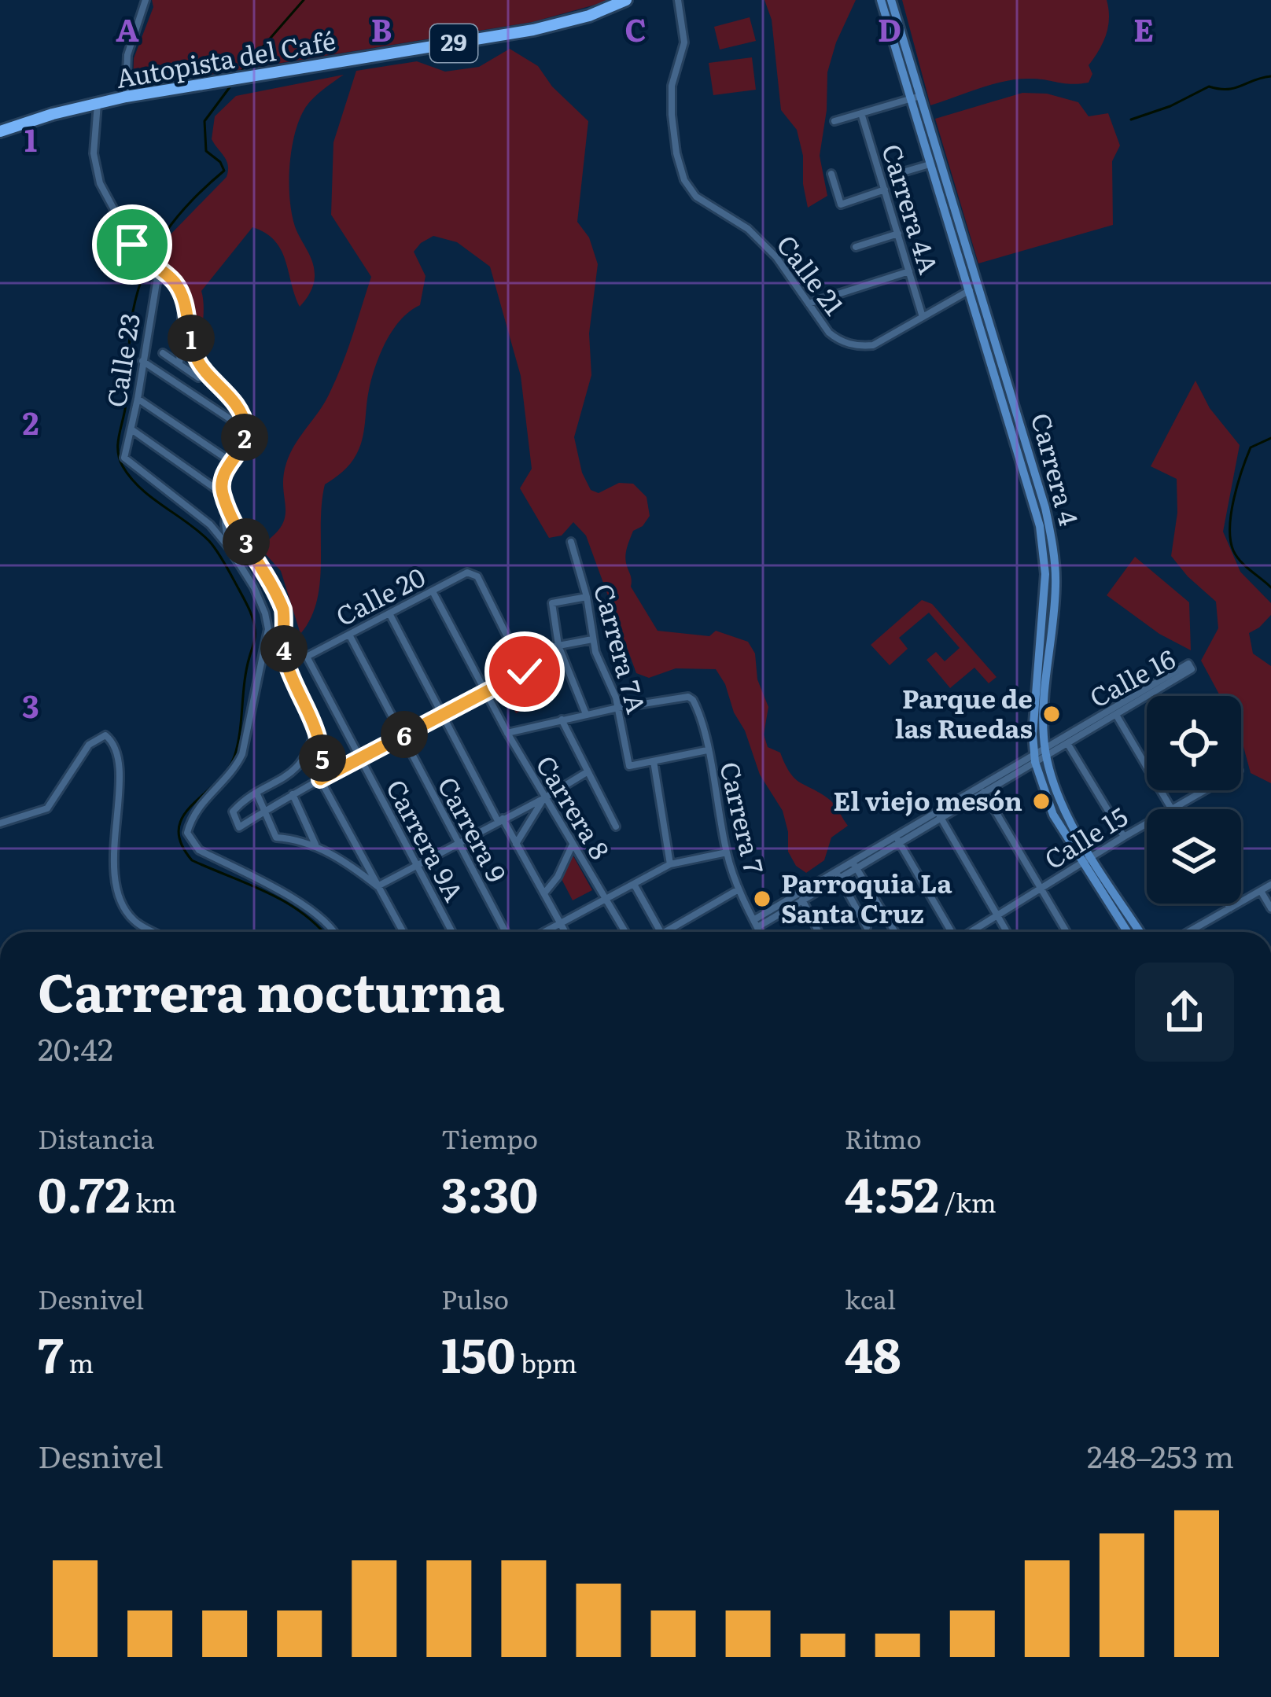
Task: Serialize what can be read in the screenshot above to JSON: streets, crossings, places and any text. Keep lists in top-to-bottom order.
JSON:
{
  "streets": {
    "highway": ["29", "Autopista del Café"],
    "main road": ["Carrera 4"],
    "street": [
      "Carrera 4A",
      "Calle 21",
      "Calle 23",
      "Calle 20",
      "Carrera 7A",
      "Calle 16",
      "Carrera 8",
      "Carrera 7",
      "Carrera 9",
      "Calle 15",
      "Carrera 9A"
    ]
  },
  "crossings": [
    ["Carrera 4A", "Calle 21"],
    ["Calle 21", "Carrera 4"],
    ["Carrera 4", "Calle 16"],
    ["Carrera 4", "Calle 15"],
    ["Calle 20", "Carrera 8"],
    ["Calle 20", "Carrera 9"],
    ["Calle 20", "Carrera 9A"],
    ["Carrera 7A", "Carrera 7"],
    ["Calle 16", "Carrera 7"]
  ],
  "places": ["Parque de las Ruedas", "El viejo mesón", "Parroquia La Santa Cruz"],
  "page": {
    "pins": [
      "1",
      "2",
      "3",
      "4",
      "6",
      "5"
    ],
    "heading": ["Carrera nocturna", "20:42"],
    "stats": [
      ["Distancia", "0.72 km"],
      ["Tiempo", "3:30"],
      ["Ritmo", "4:52 /km"],
      ["Desnivel", "7 m"],
      ["Pulso", "150 bpm"],
      ["kcal", "48"]
    ],
    "chart": ["Desnivel", "248–253 m"]
  },
  "grid": {
    "columns": [
      "A",
      "B",
      "C",
      "D",
      "E"
    ],
    "rows": ["1", "2", "3"]
  }
}
